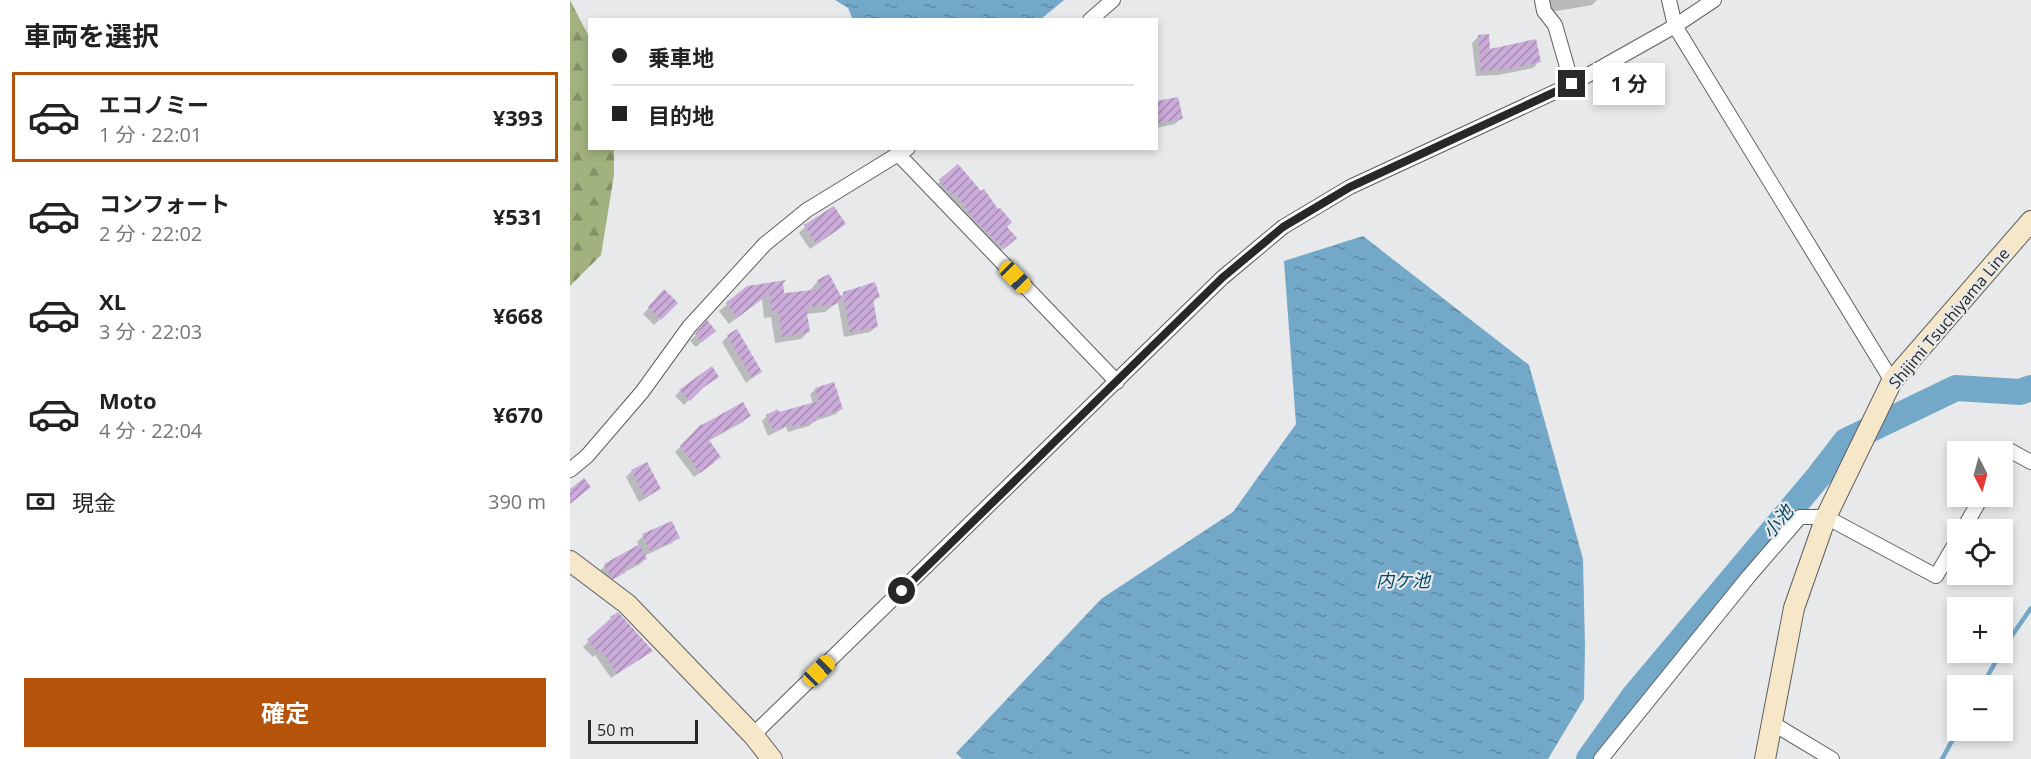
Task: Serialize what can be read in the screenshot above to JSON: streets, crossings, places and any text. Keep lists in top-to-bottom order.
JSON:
{
  "streets": {
    "main road": ["Shijimi Tsuchiyama Line"]
  },
  "water": ["小池", "内ケ池"],
  "scale_bar": "50 m",
  "north": "bottom",
  "page": {
    "heading": "車両を選択",
    "banner": ["乗車地", "目的地"],
    "bubble": "1 分",
    "list": [
      {
        "name": "エコノミー",
        "note": "1 分 · 22:01",
        "value": "¥393"
      },
      {
        "name": "コンフォート",
        "note": "2 分 · 22:02",
        "value": "¥531"
      },
      {
        "name": "XL",
        "note": "3 分 · 22:03",
        "value": "¥668"
      },
      {
        "name": "Moto",
        "note": "4 分 · 22:04",
        "value": "¥670"
      }
    ],
    "map_buttons": ["+", "−"],
    "pay": ["現金", "390 m"],
    "buttons": "確定",
    "scale": "50 m"
  }
}
